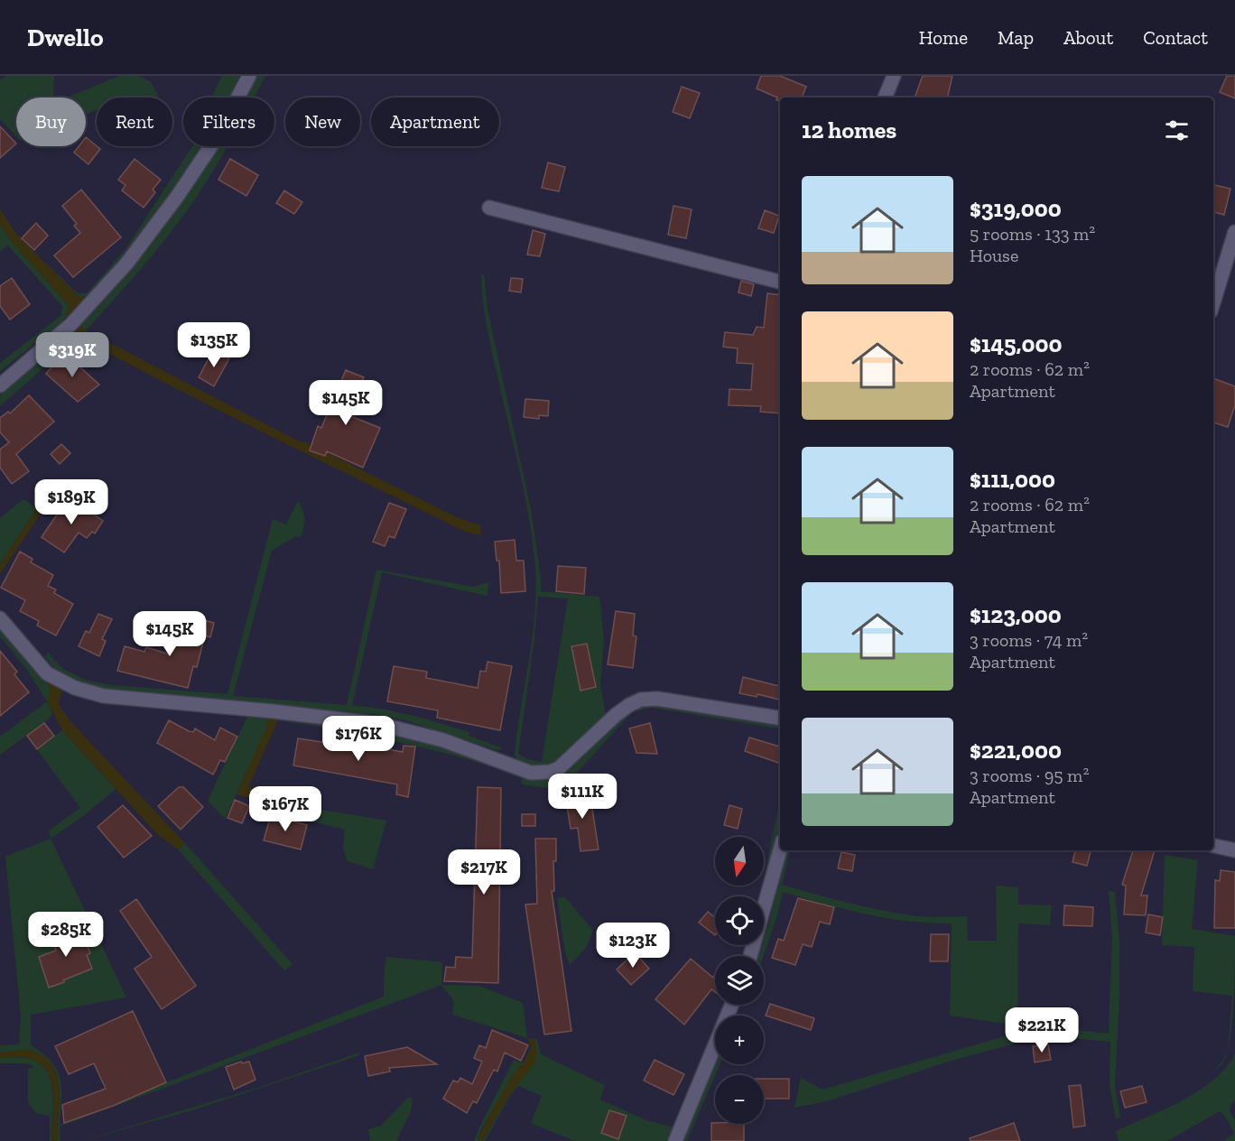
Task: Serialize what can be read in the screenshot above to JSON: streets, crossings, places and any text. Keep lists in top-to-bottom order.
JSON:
{
  "north": "bottom",
  "page": {
    "header": "Dwello",
    "nav": [
      "Home",
      "Map",
      "About",
      "Contact"
    ],
    "chip": [
      "Buy",
      "Rent",
      "Filters",
      "New",
      "Apartment"
    ],
    "heading": "12 homes",
    "list": [
      {
        "name": "$319,000",
        "note": "5 rooms · 133 m² · House"
      },
      {
        "name": "$145,000",
        "note": "2 rooms · 62 m² · Apartment"
      },
      {
        "name": "$111,000",
        "note": "2 rooms · 62 m² · Apartment"
      },
      {
        "name": "$123,000",
        "note": "3 rooms · 74 m² · Apartment"
      },
      {
        "name": "$221,000",
        "note": "3 rooms · 95 m² · Apartment"
      }
    ],
    "price": [
      "$135K",
      "$319K",
      "$145K",
      "$189K",
      "$145K",
      "$176K",
      "$111K",
      "$167K",
      "$217K",
      "$285K",
      "$123K",
      "$221K"
    ],
    "map_buttons": ["+", "−"]
  }
}
